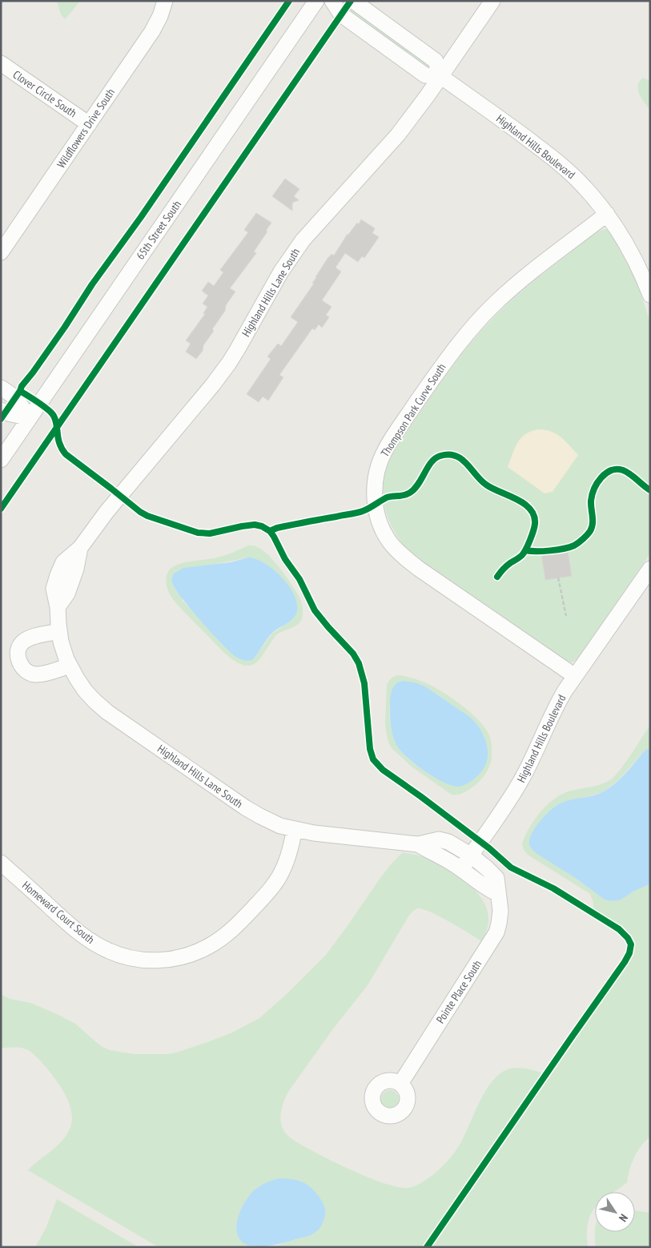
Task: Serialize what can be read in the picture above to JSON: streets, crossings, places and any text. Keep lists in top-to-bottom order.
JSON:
{
  "streets": {
    "street": [
      "Clover Circle South",
      "Wildflowers Drive South",
      "Highland Hills Boulevard",
      "65th Street South",
      "Highland Hills Lane South",
      "Thompson Park Curve South",
      "Homeward Court South",
      "Pointe Place South"
    ]
  },
  "crossings": [
    ["Clover Circle South", "Wildflowers Drive South"],
    ["Highland Hills Boulevard", "Highland Hills Lane South"],
    ["Highland Hills Boulevard", "Thompson Park Curve South"],
    ["Highland Hills Boulevard", "Pointe Place South"],
    ["Highland Hills Lane South", "Homeward Court South"],
    ["Highland Hills Lane South", "Pointe Place South"]
  ],
  "north": "bottom right"
}
